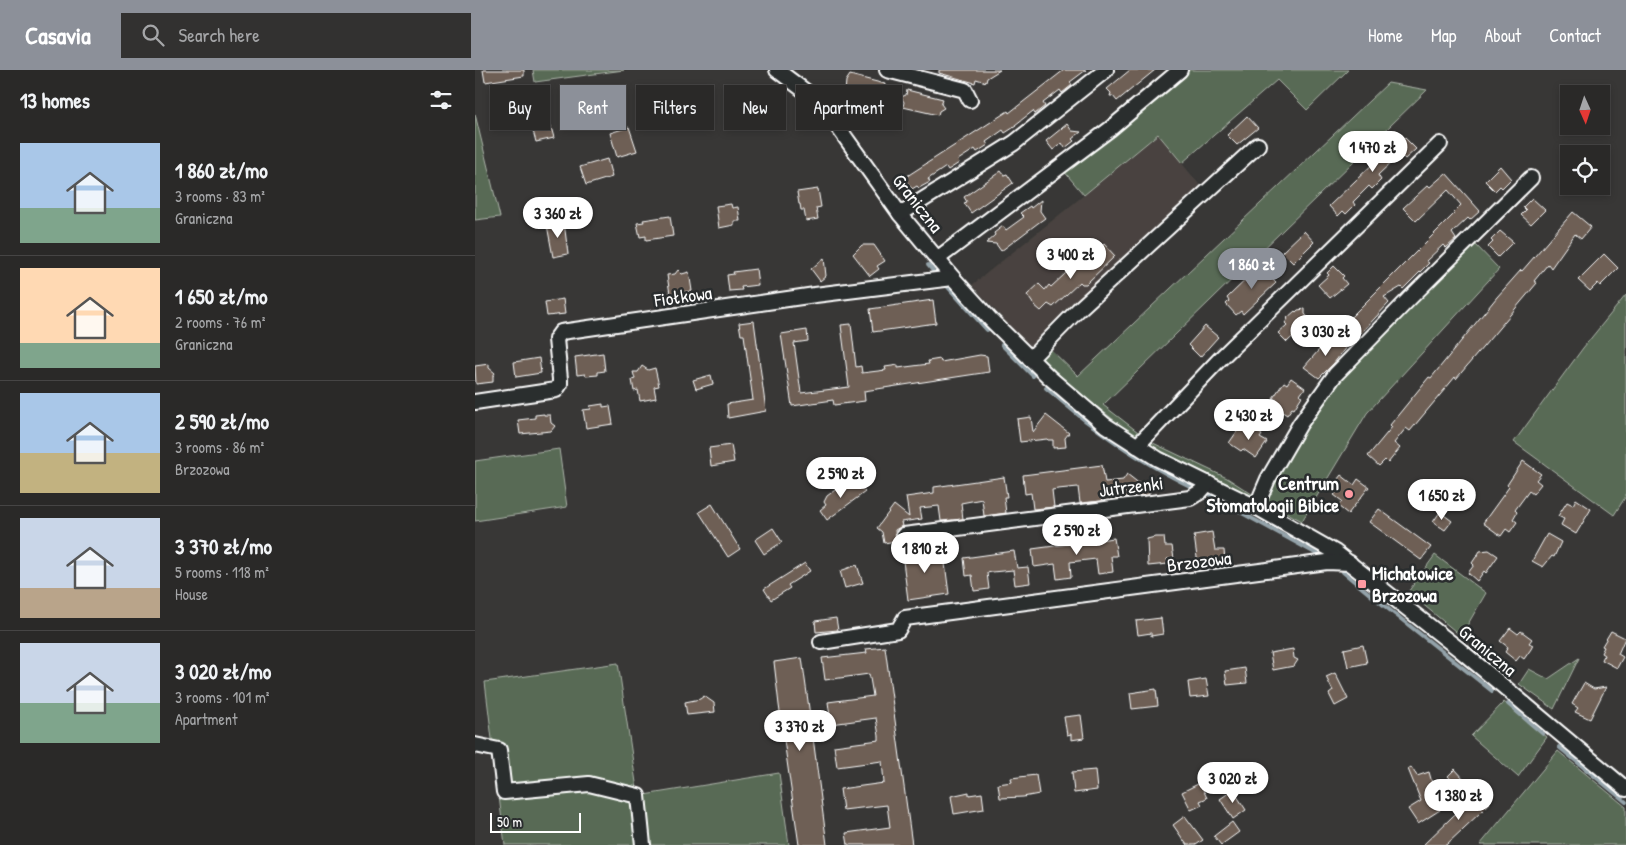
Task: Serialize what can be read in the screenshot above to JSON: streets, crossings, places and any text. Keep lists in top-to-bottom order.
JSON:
{
  "streets": {
    "street": [
      "Graniczna",
      "Fiołkowa",
      "Jutrzenki",
      "Brzozowa"
    ]
  },
  "crossings": [
    ["Graniczna", "Fiołkowa"],
    ["Graniczna", "Jutrzenki"],
    ["Graniczna", "Brzozowa"]
  ],
  "places": {
    "other": ["Centrum Stomatologii Bibice"],
    "transit": ["Michałowice Brzozowa"]
  },
  "scale_bar": "50 m",
  "north": "bottom",
  "page": {
    "header": "Casavia",
    "search": "Search here",
    "nav": [
      "Home",
      "Map",
      "About",
      "Contact"
    ],
    "heading": "13 homes",
    "chip": [
      "Buy",
      "Rent",
      "Filters",
      "New",
      "Apartment"
    ],
    "list": [
      {
        "name": "1 860 zł/mo",
        "note": "3 rooms · 83 m² · Graniczna"
      },
      {
        "name": "1 650 zł/mo",
        "note": "2 rooms · 76 m² · Graniczna"
      },
      {
        "name": "2 590 zł/mo",
        "note": "3 rooms · 86 m² · Brzozowa"
      },
      {
        "name": "3 370 zł/mo",
        "note": "5 rooms · 118 m² · House"
      },
      {
        "name": "3 020 zł/mo",
        "note": "3 rooms · 101 m² · Apartment"
      }
    ],
    "price": [
      "1 470 zł",
      "3 360 zł",
      "3 400 zł",
      "1 860 zł",
      "3 030 zł",
      "2 430 zł",
      "2 590 zł",
      "1 650 zł",
      "2 590 zł",
      "1 810 zł",
      "3 370 zł",
      "3 020 zł",
      "1 380 zł"
    ],
    "scale": "50 m"
  }
}
